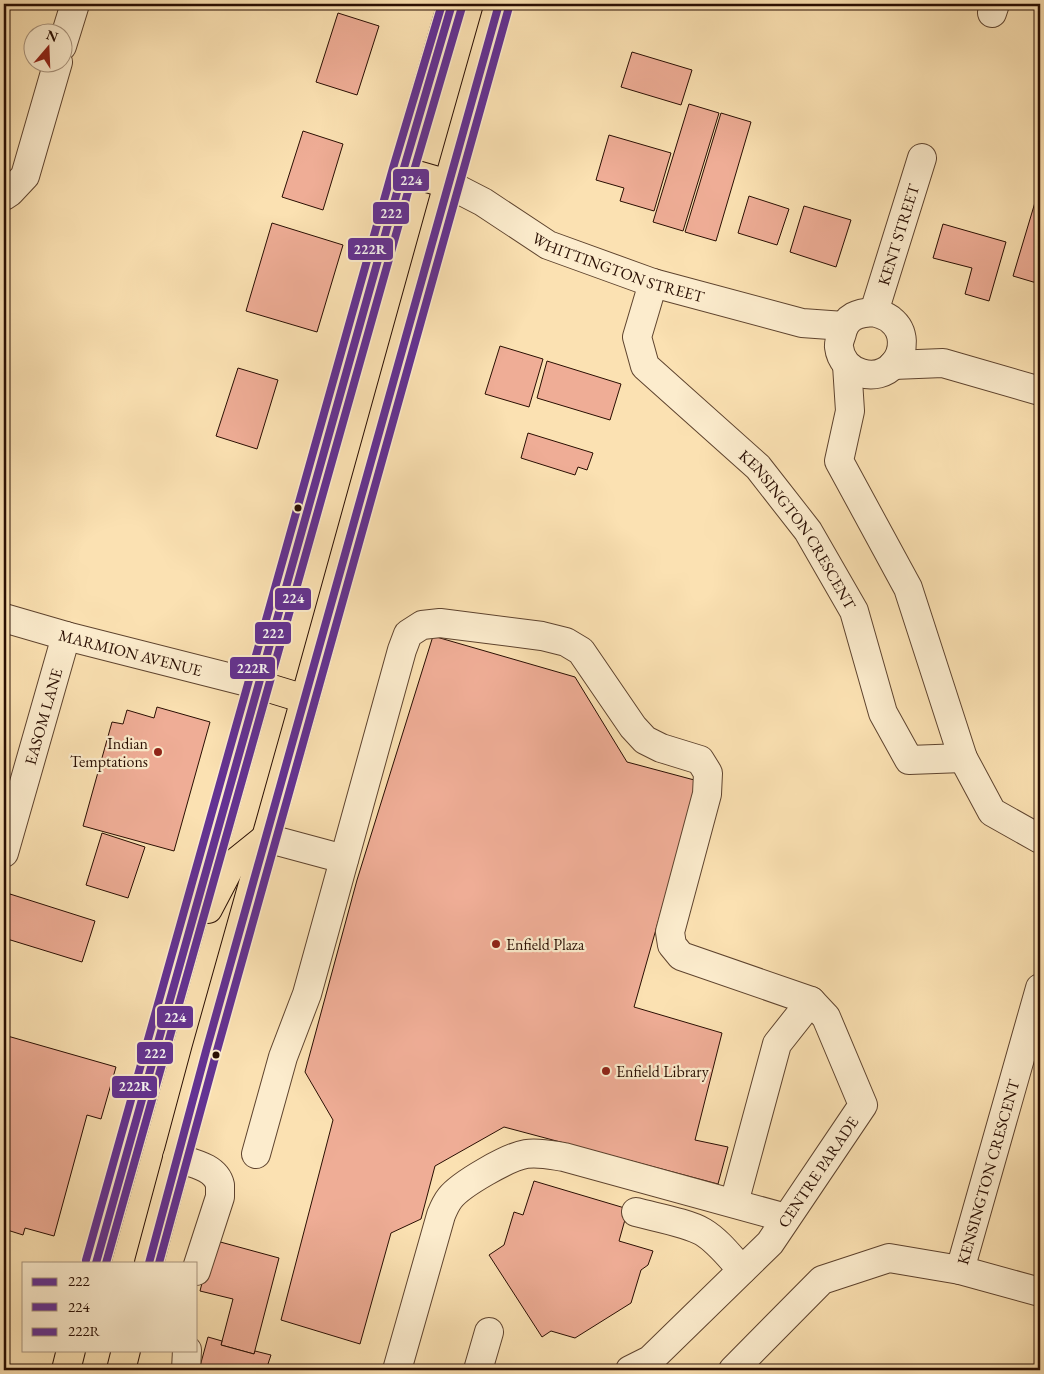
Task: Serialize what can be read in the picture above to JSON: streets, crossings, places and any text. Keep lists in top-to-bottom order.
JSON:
{
  "streets": {
    "street": [
      "KENT STREET",
      "WHITTINGTON STREET",
      "KENSINGTON CRESCENT",
      "MARMION AVENUE",
      "EASOM LANE",
      "CENTRE PARADE"
    ]
  },
  "crossings": [
    ["KENT STREET", "WHITTINGTON STREET"],
    ["WHITTINGTON STREET", "KENSINGTON CRESCENT"],
    ["MARMION AVENUE", "EASOM LANE"]
  ],
  "places": ["Indian Temptations", "Enfield Plaza", "Enfield Library"],
  "lines": ["transit line 222", "transit line 222R", "transit line 224"],
  "legend": ["222", "224", "222R"],
  "north": "top"
}
